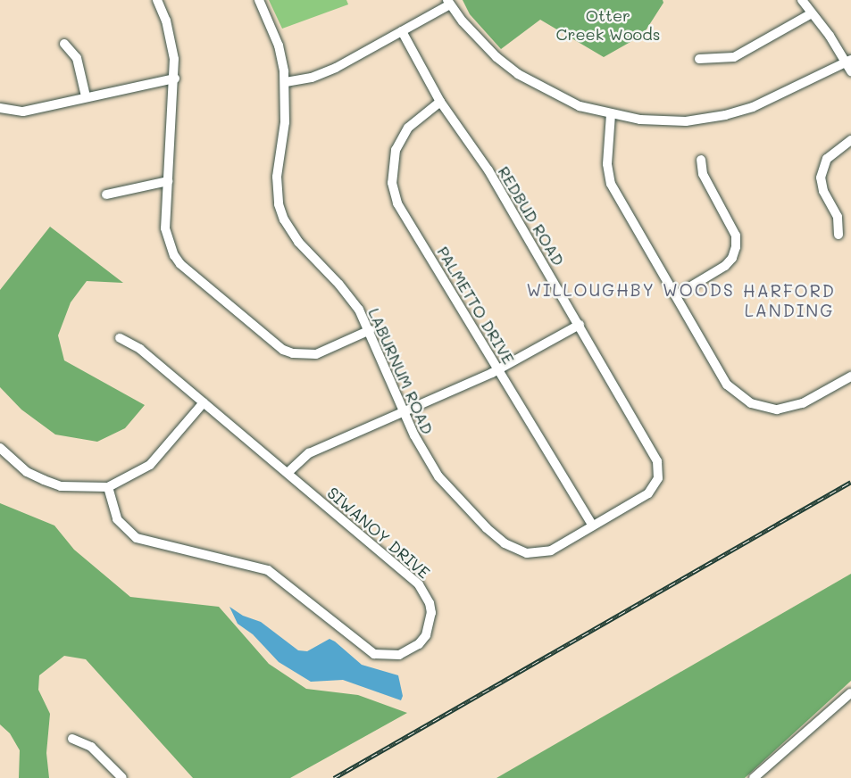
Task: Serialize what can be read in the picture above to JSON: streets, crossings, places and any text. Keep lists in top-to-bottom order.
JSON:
{
  "streets": {
    "street": [
      "REDBUD ROAD",
      "PALMETTO DRIVE",
      "LABURNUM ROAD",
      "SIWANOY DRIVE"
    ]
  },
  "crossings": [
    ["REDBUD ROAD", "PALMETTO DRIVE"],
    ["REDBUD ROAD", "LABURNUM ROAD"],
    ["PALMETTO DRIVE", "LABURNUM ROAD"]
  ],
  "districts": ["WILLOUGHBY WOODS", "HARFORD LANDING"],
  "parks": ["Otter Creek Woods"]
}
